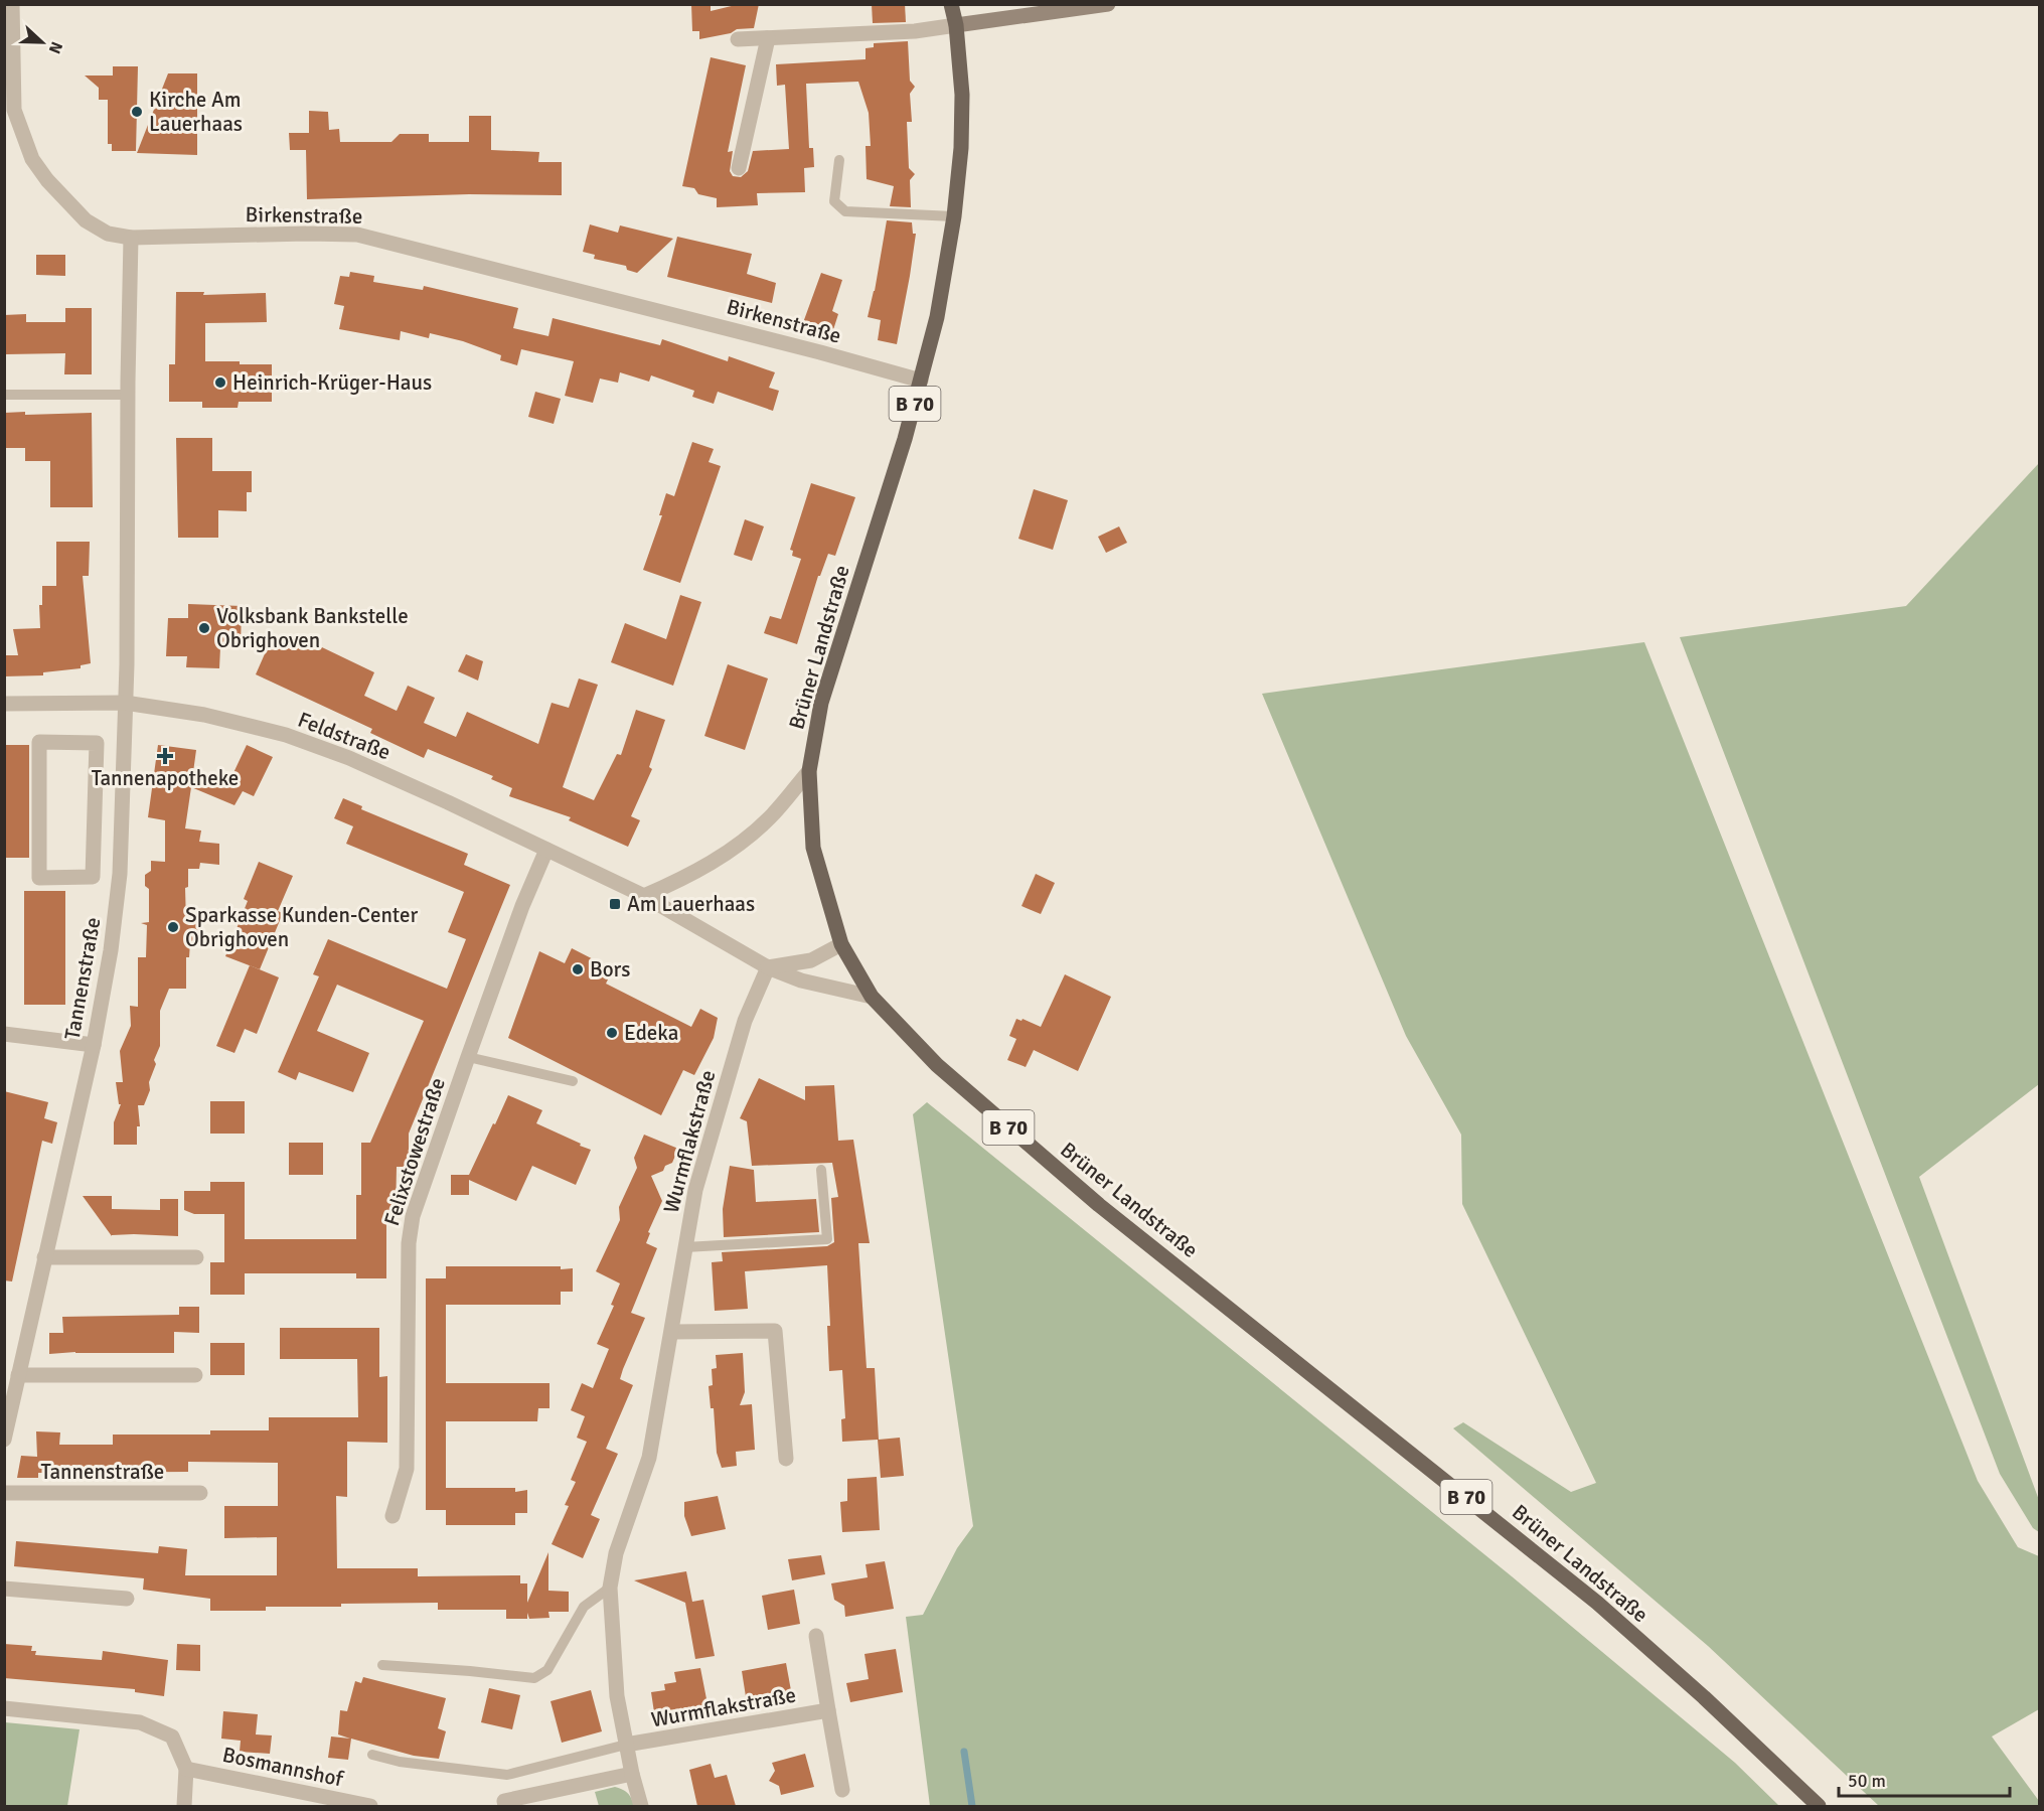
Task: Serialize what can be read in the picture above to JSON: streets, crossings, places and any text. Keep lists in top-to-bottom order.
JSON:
{
  "streets": {
    "main road": ["B 70", "Brüner Landstraße"],
    "street": [
      "Birkenstraße",
      "Feldstraße",
      "Tannenstraße",
      "Wurmflakstraße",
      "Felixstowestraße",
      "Bosmannshof"
    ]
  },
  "crossings": [
    ["Birkenstraße", "Brüner Landstraße"],
    ["Brüner Landstraße", "Feldstraße"],
    ["Feldstraße", "Tannenstraße"],
    ["Feldstraße", "Wurmflakstraße"],
    ["Feldstraße", "Felixstowestraße"]
  ],
  "places": {
    "other": [
      "Kirche Am Lauerhaas",
      "Heinrich-Krüger-Haus",
      "Volksbank Bankstelle Obrighoven",
      "Sparkasse Kunden-Center Obrighoven",
      "Bors",
      "Edeka"
    ],
    "health": ["Tannenapotheke"],
    "transit": ["Am Lauerhaas"]
  },
  "scale_bar": "50 m",
  "north": "right"
}
